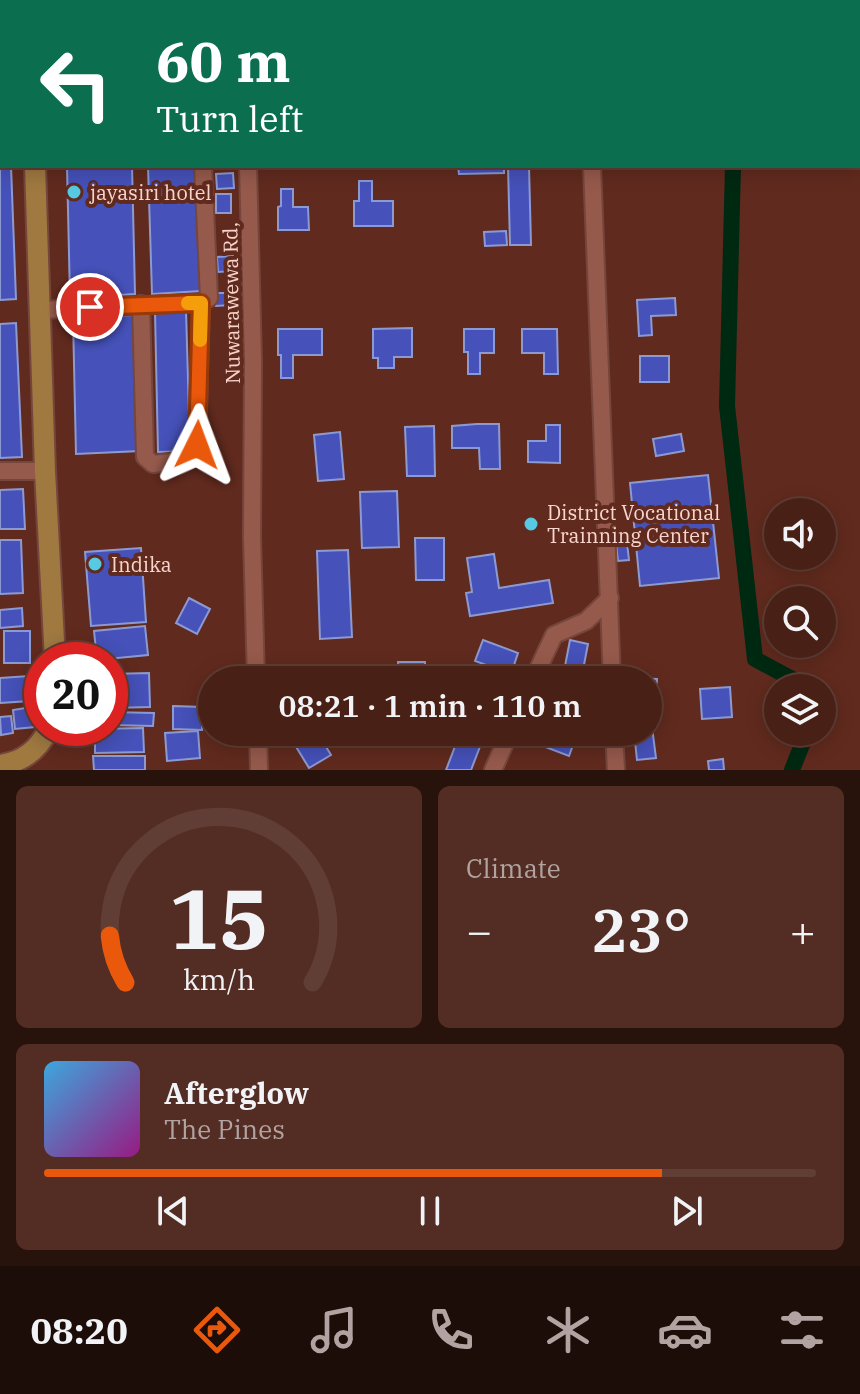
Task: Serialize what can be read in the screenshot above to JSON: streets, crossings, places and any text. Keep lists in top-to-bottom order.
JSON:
{
  "streets": {
    "street": ["Nuwarawewa Rd,"]
  },
  "places": ["jayasiri hotel", "District Vocational Trainning Center", "Indika"],
  "page": {
    "turn": ["60 m", "Turn left"],
    "limit": "20",
    "trip": "08:21 · 1 min · 110 m",
    "tile": "Climate",
    "heat": ["−", "23°", "+"],
    "song": ["Afterglow", "The Pines"],
    "tabs": "08:20",
    "gauge": ["15", "km/h"]
  }
}
